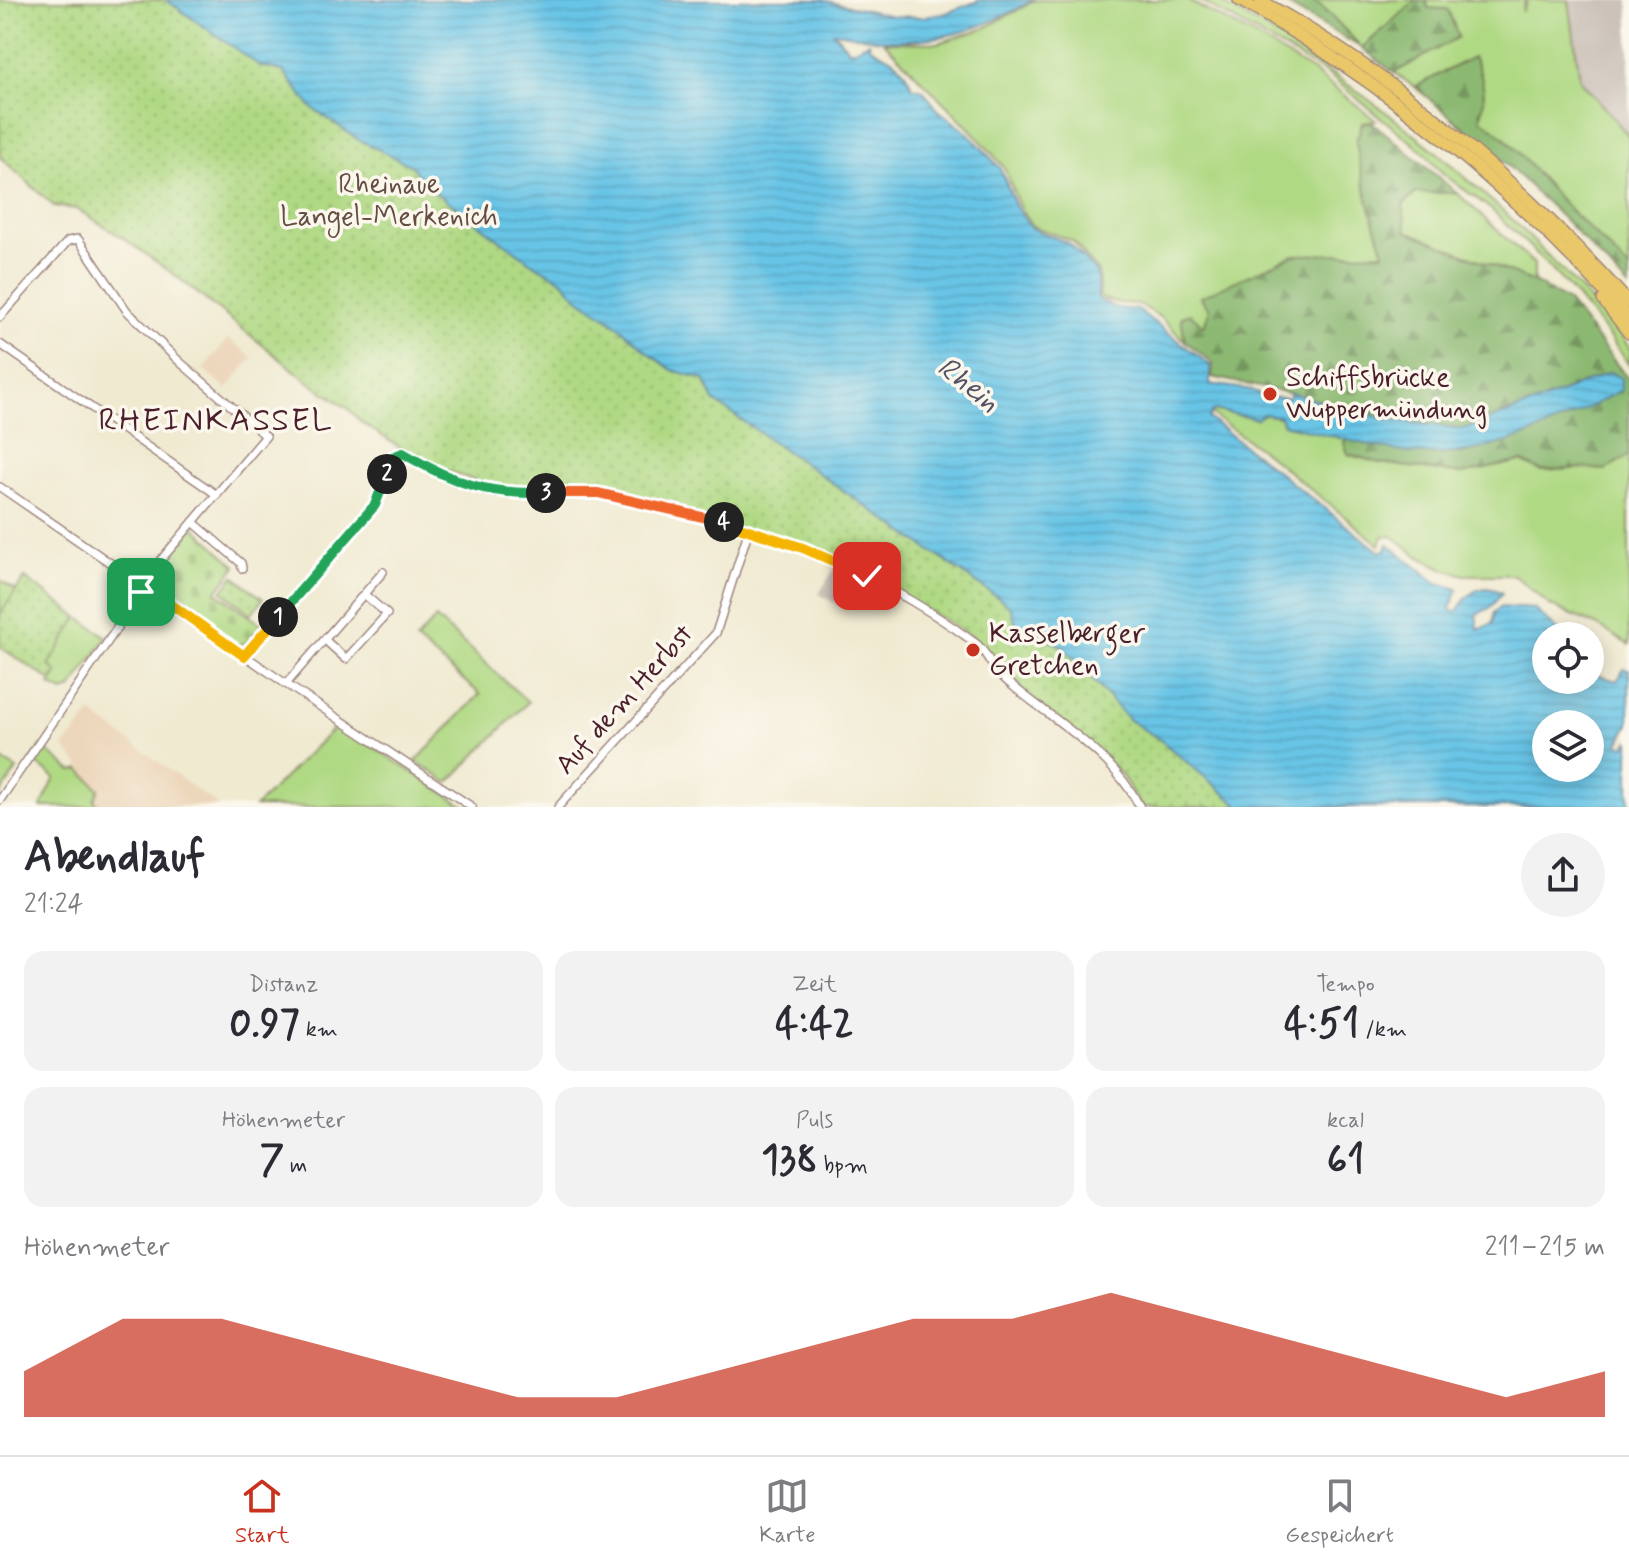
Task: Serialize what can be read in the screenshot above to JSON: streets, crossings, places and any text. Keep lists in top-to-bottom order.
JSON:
{
  "streets": {
    "street": ["Auf dem Herbst"]
  },
  "districts": ["RHEINKASSEL"],
  "water": ["Rhein"],
  "parks": ["Rheinaue Langel-Merkenich"],
  "places": ["Schiffsbrücke Wuppermündung", "Kasselberger Gretchen"],
  "page": {
    "pins": [
      "2",
      "3",
      "4",
      "1"
    ],
    "heading": ["Abendlauf", "21:24"],
    "stats": [
      ["Distanz", "0.97 km"],
      ["Zeit", "4:42"],
      ["Tempo", "4:51 /km"],
      ["Höhenmeter", "7 m"],
      ["Puls", "138 bpm"],
      ["kcal", "61"]
    ],
    "chart": ["Höhenmeter", "211–215 m"],
    "tabs": ["Start", "Karte", "Gespeichert"]
  }
}
